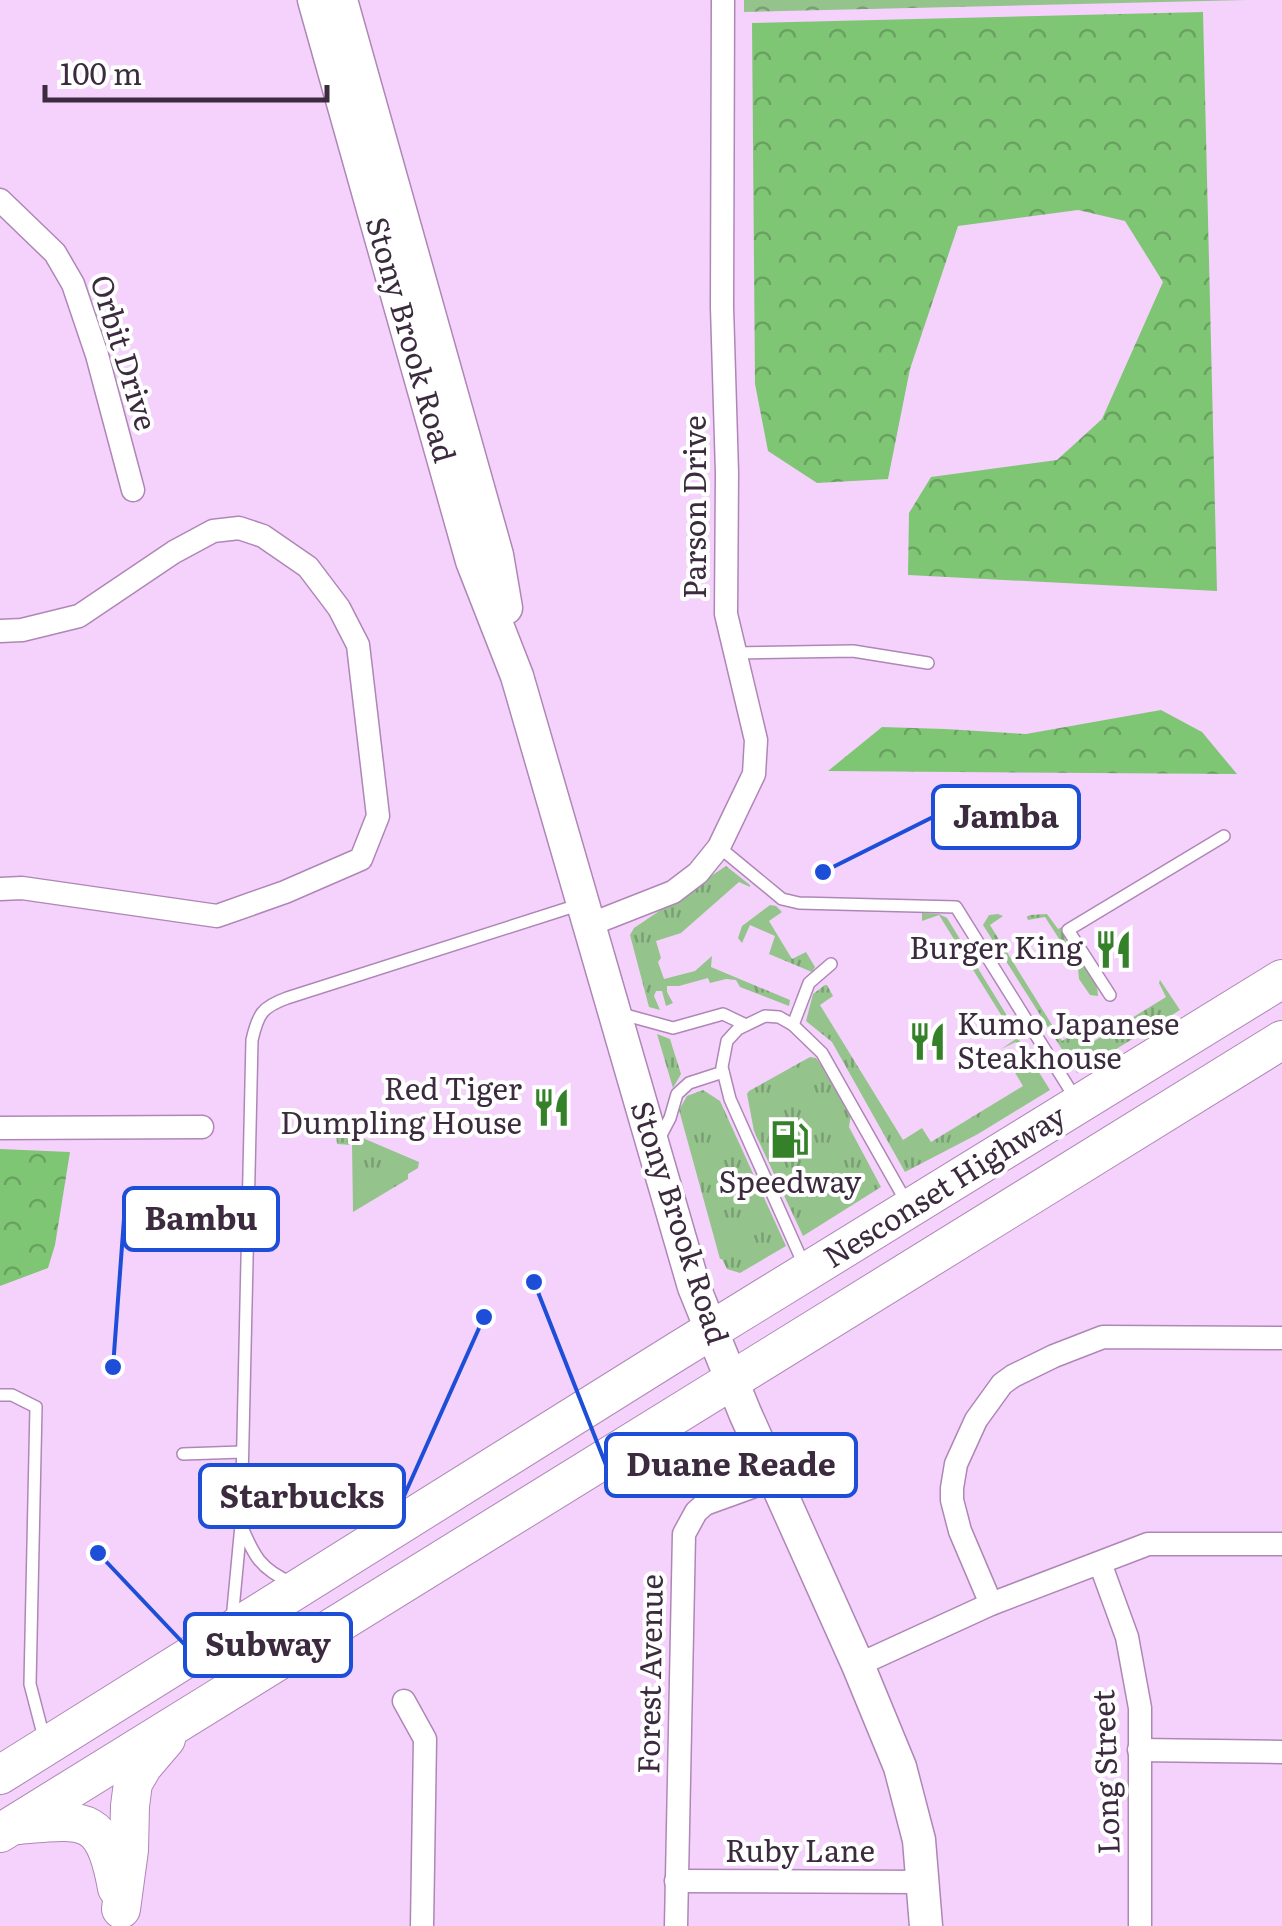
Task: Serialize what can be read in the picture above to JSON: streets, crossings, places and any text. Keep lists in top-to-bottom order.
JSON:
{
  "streets": {
    "highway": ["Nesconset Highway"],
    "main road": ["Stony Brook Road"],
    "street": [
      "Orbit Drive",
      "Parson Drive",
      "Forest Avenue",
      "Long Street",
      "Ruby Lane"
    ]
  },
  "crossings": [
    ["Stony Brook Road", "Parson Drive"],
    ["Stony Brook Road", "Nesconset Highway"],
    ["Stony Brook Road", "Forest Avenue"],
    ["Stony Brook Road", "Ruby Lane"],
    ["Forest Avenue", "Ruby Lane"]
  ],
  "places": {
    "other": [
      "Jamba",
      "Duane Reade",
      "Starbucks",
      "Bambu",
      "Subway"
    ],
    "restaurant": ["Burger King", "Kumo Japanese Steakhouse", "Red Tiger Dumpling House"],
    "fuel station": ["Speedway"]
  },
  "scale_bar": "100 m"
}
